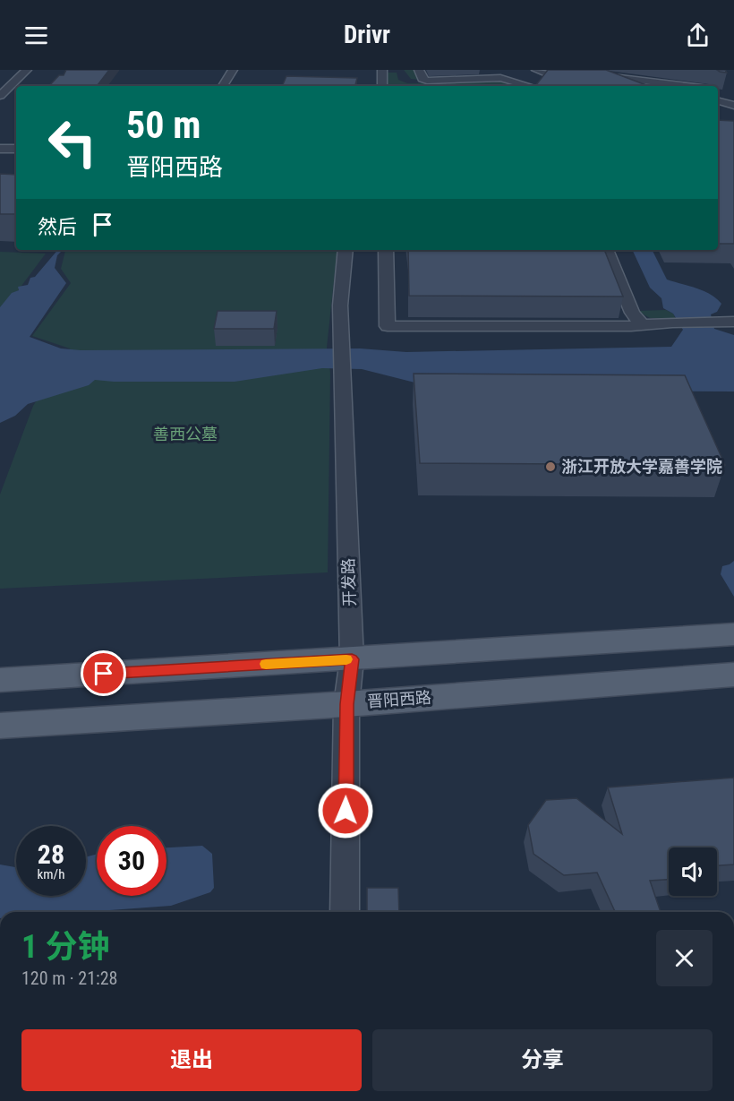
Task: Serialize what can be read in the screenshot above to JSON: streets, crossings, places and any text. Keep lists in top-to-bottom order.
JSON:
{
  "streets": {
    "main road": ["晋阳西路"],
    "street": ["开发路"]
  },
  "crossings": [
    ["开发路", "晋阳西路"]
  ],
  "parks": ["善西公墓"],
  "places": ["浙江开放大学嘉善学院"],
  "page": {
    "header": "Drivr",
    "turn": ["50 m", "晋阳西路"],
    "then": "然后",
    "speed": "28 km/h",
    "limit": "30",
    "heading": ["1 分钟", "120 m · 21:28"],
    "buttons": ["退出", "分享"]
  }
}
